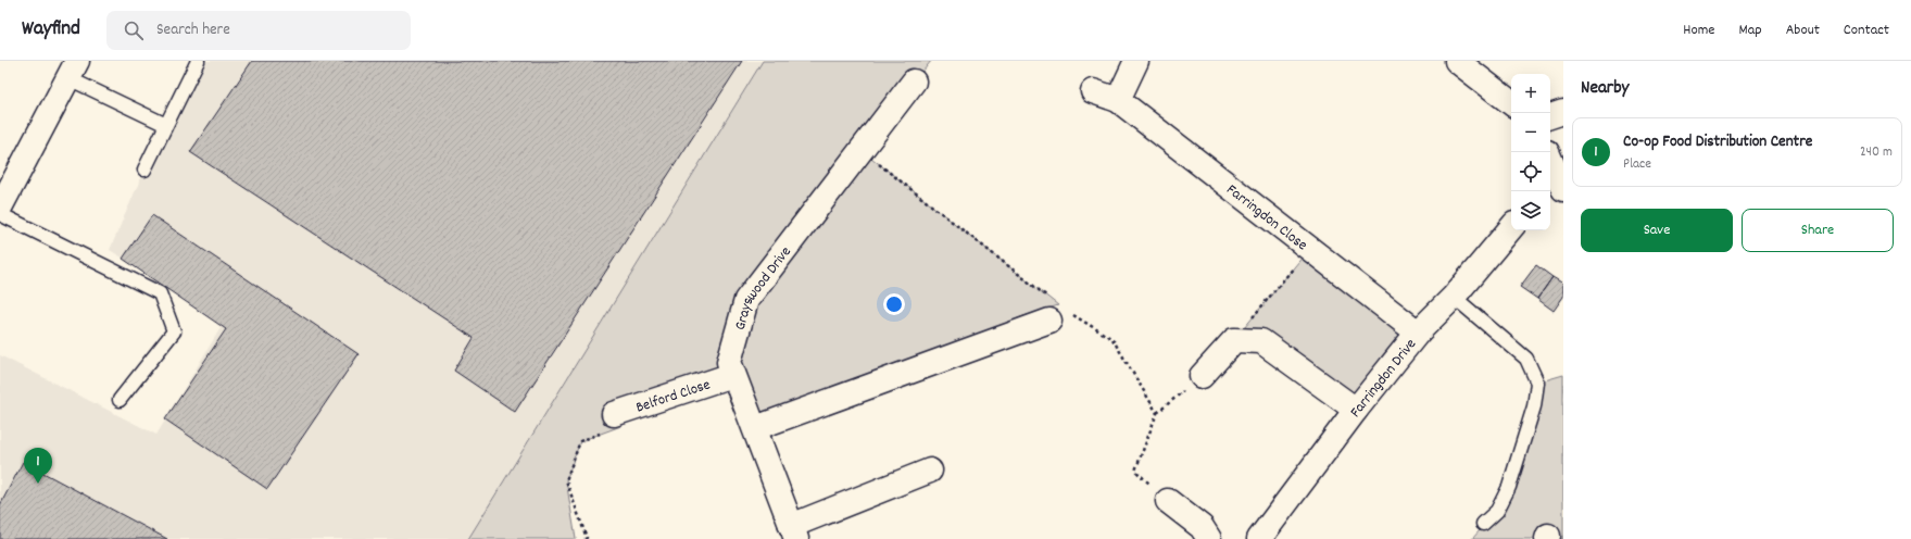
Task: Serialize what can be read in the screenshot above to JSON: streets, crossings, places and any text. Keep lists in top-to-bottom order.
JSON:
{
  "streets": {
    "street": [
      "Farringdon Close",
      "Grayswood Drive",
      "Farringdon Drive",
      "Belford Close"
    ]
  },
  "crossings": [
    ["Farringdon Close", "Farringdon Drive"],
    ["Grayswood Drive", "Belford Close"]
  ],
  "page": {
    "header": "Wayfind",
    "search": "Search here",
    "nav": [
      "Home",
      "Map",
      "About",
      "Contact"
    ],
    "heading": "Nearby",
    "map_buttons": ["+", "−"],
    "list": [
      {
        "mark": "1",
        "name": "Co-op Food Distribution Centre",
        "note": "Place",
        "value": "240 m"
      }
    ],
    "buttons": ["Save", "Share"],
    "pins": "1"
  }
}
